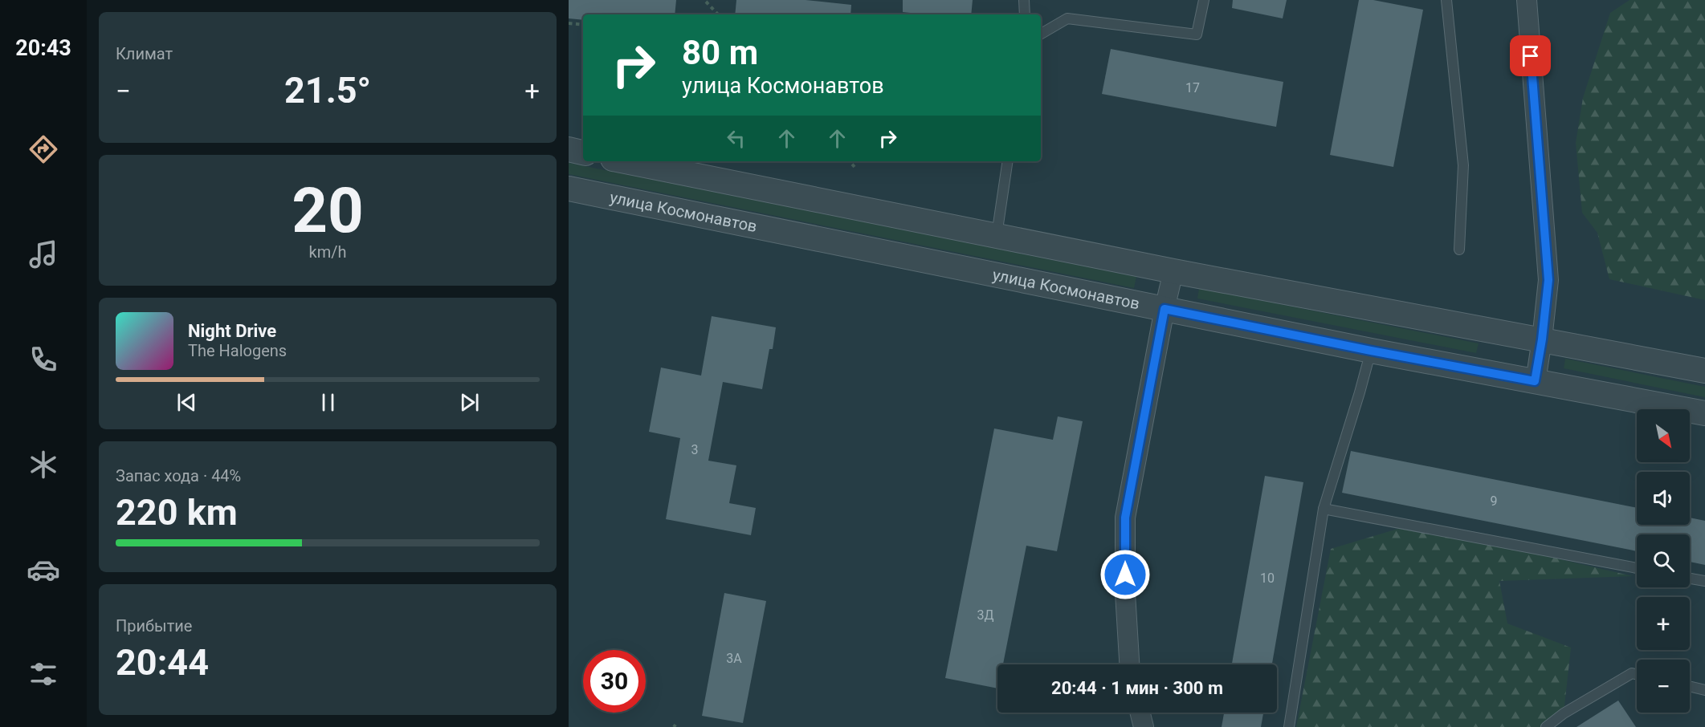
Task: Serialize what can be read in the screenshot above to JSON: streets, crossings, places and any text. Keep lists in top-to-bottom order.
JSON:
{
  "streets": {
    "street": ["улица Космонавтов"]
  },
  "house_numbers": [
    "17",
    "3",
    "9",
    "10",
    "3Д",
    "3А"
  ],
  "north": "bottom right",
  "page": {
    "tabs": "20:43",
    "tile": [
      "Климат",
      ["20", "km/h"],
      ["Запас хода · 44%", "220 km"],
      ["Прибытие", "20:44"]
    ],
    "turn": ["80 m", "улица Космонавтов"],
    "heat": ["−", "21.5°", "+"],
    "song": ["Night Drive", "The Halogens"],
    "map_buttons": ["+", "−"],
    "limit": "30",
    "trip": "20:44 · 1 мин · 300 m"
  }
}
